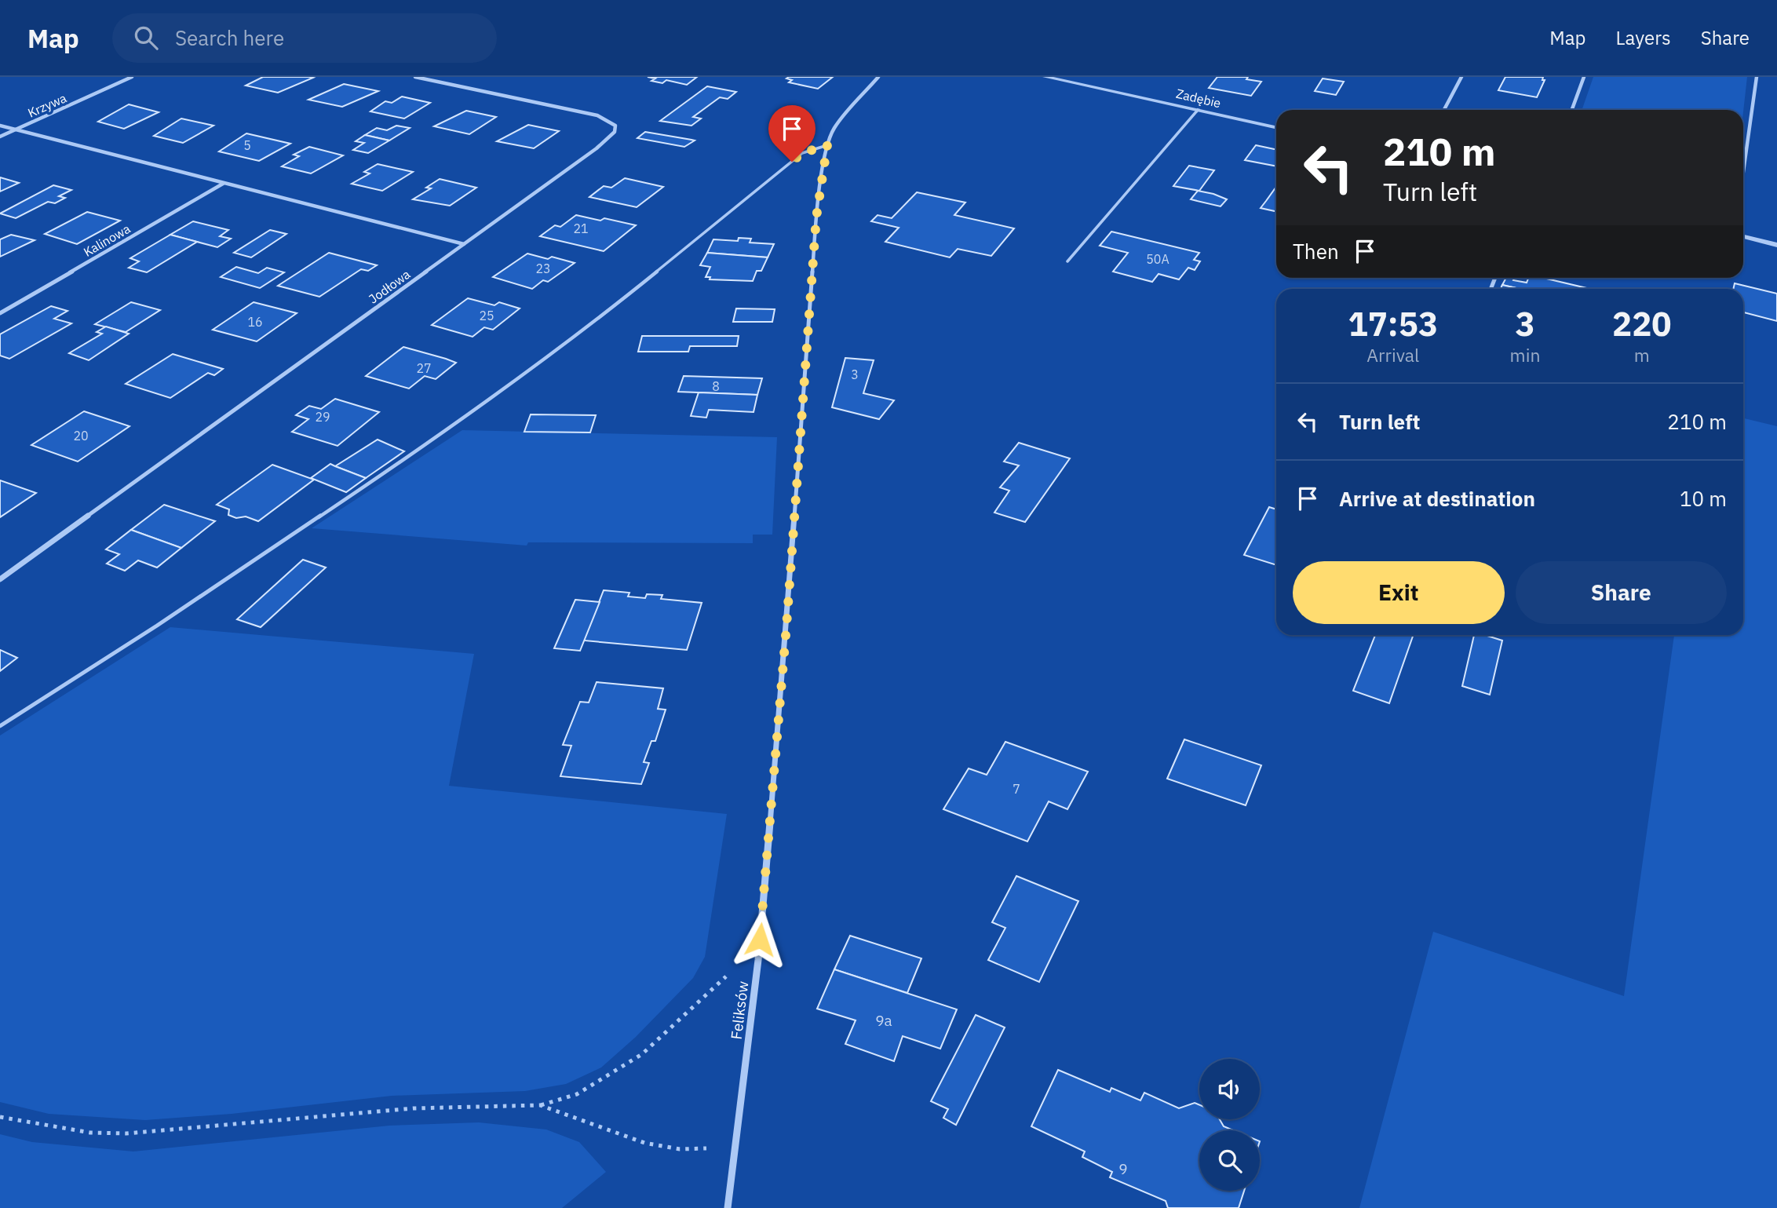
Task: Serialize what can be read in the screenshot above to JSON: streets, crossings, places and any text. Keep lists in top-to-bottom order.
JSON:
{
  "streets": {
    "street": [
      "Zadębie",
      "Krzywa",
      "Kalinowa",
      "Jodłowa",
      "Feliksów"
    ]
  },
  "house_numbers": [
    "5",
    "21",
    "50A",
    "23",
    "25",
    "16",
    "27",
    "3",
    "8",
    "29",
    "20",
    "7",
    "9a",
    "9"
  ],
  "page": {
    "header": "Map",
    "search": "Search here",
    "nav": ["Map", "Layers", "Share"],
    "turn": ["210 m", "Turn left"],
    "then": "Then",
    "eta": [
      "17:53",
      "Arrival",
      "3",
      "min",
      "220",
      "m"
    ],
    "list": [
      {
        "name": "Turn left",
        "value": "210 m"
      },
      {
        "name": "Arrive at destination",
        "value": "10 m"
      }
    ],
    "buttons": ["Exit", "Share"]
  }
}
